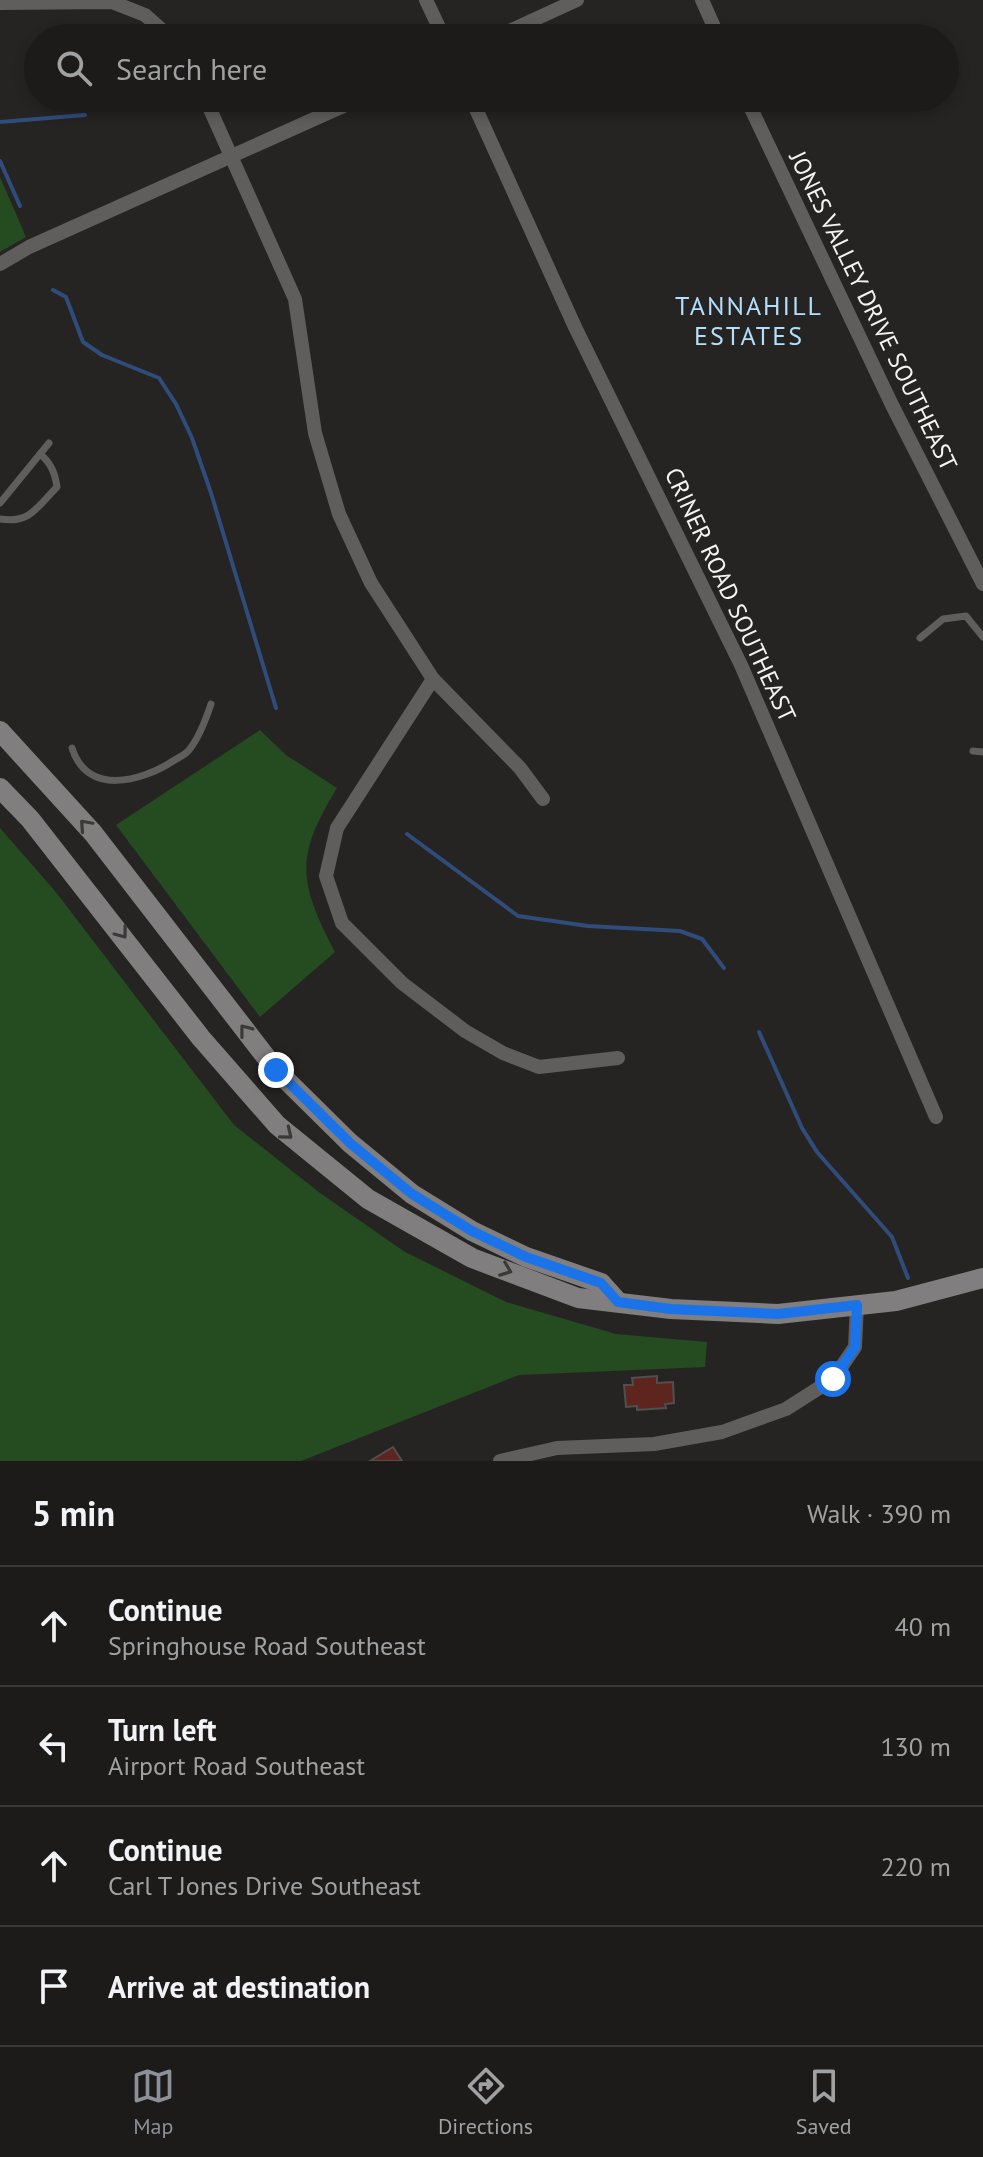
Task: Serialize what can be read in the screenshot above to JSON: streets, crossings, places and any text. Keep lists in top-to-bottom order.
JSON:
{
  "streets": {
    "street": ["JONES VALLEY DRIVE SOUTHEAST", "CRINER ROAD SOUTHEAST"]
  },
  "districts": ["TANNAHILL ESTATES"],
  "page": {
    "search": "Search here",
    "heading": ["5 min", "Walk · 390 m"],
    "list": [
      ["Continue", "Springhouse Road Southeast", "40 m"],
      ["Turn left", "Airport Road Southeast", "130 m"],
      ["Continue", "Carl T Jones Drive Southeast", "220 m"],
      "Arrive at destination"
    ],
    "nav": ["Map", "Directions", "Saved"]
  }
}
